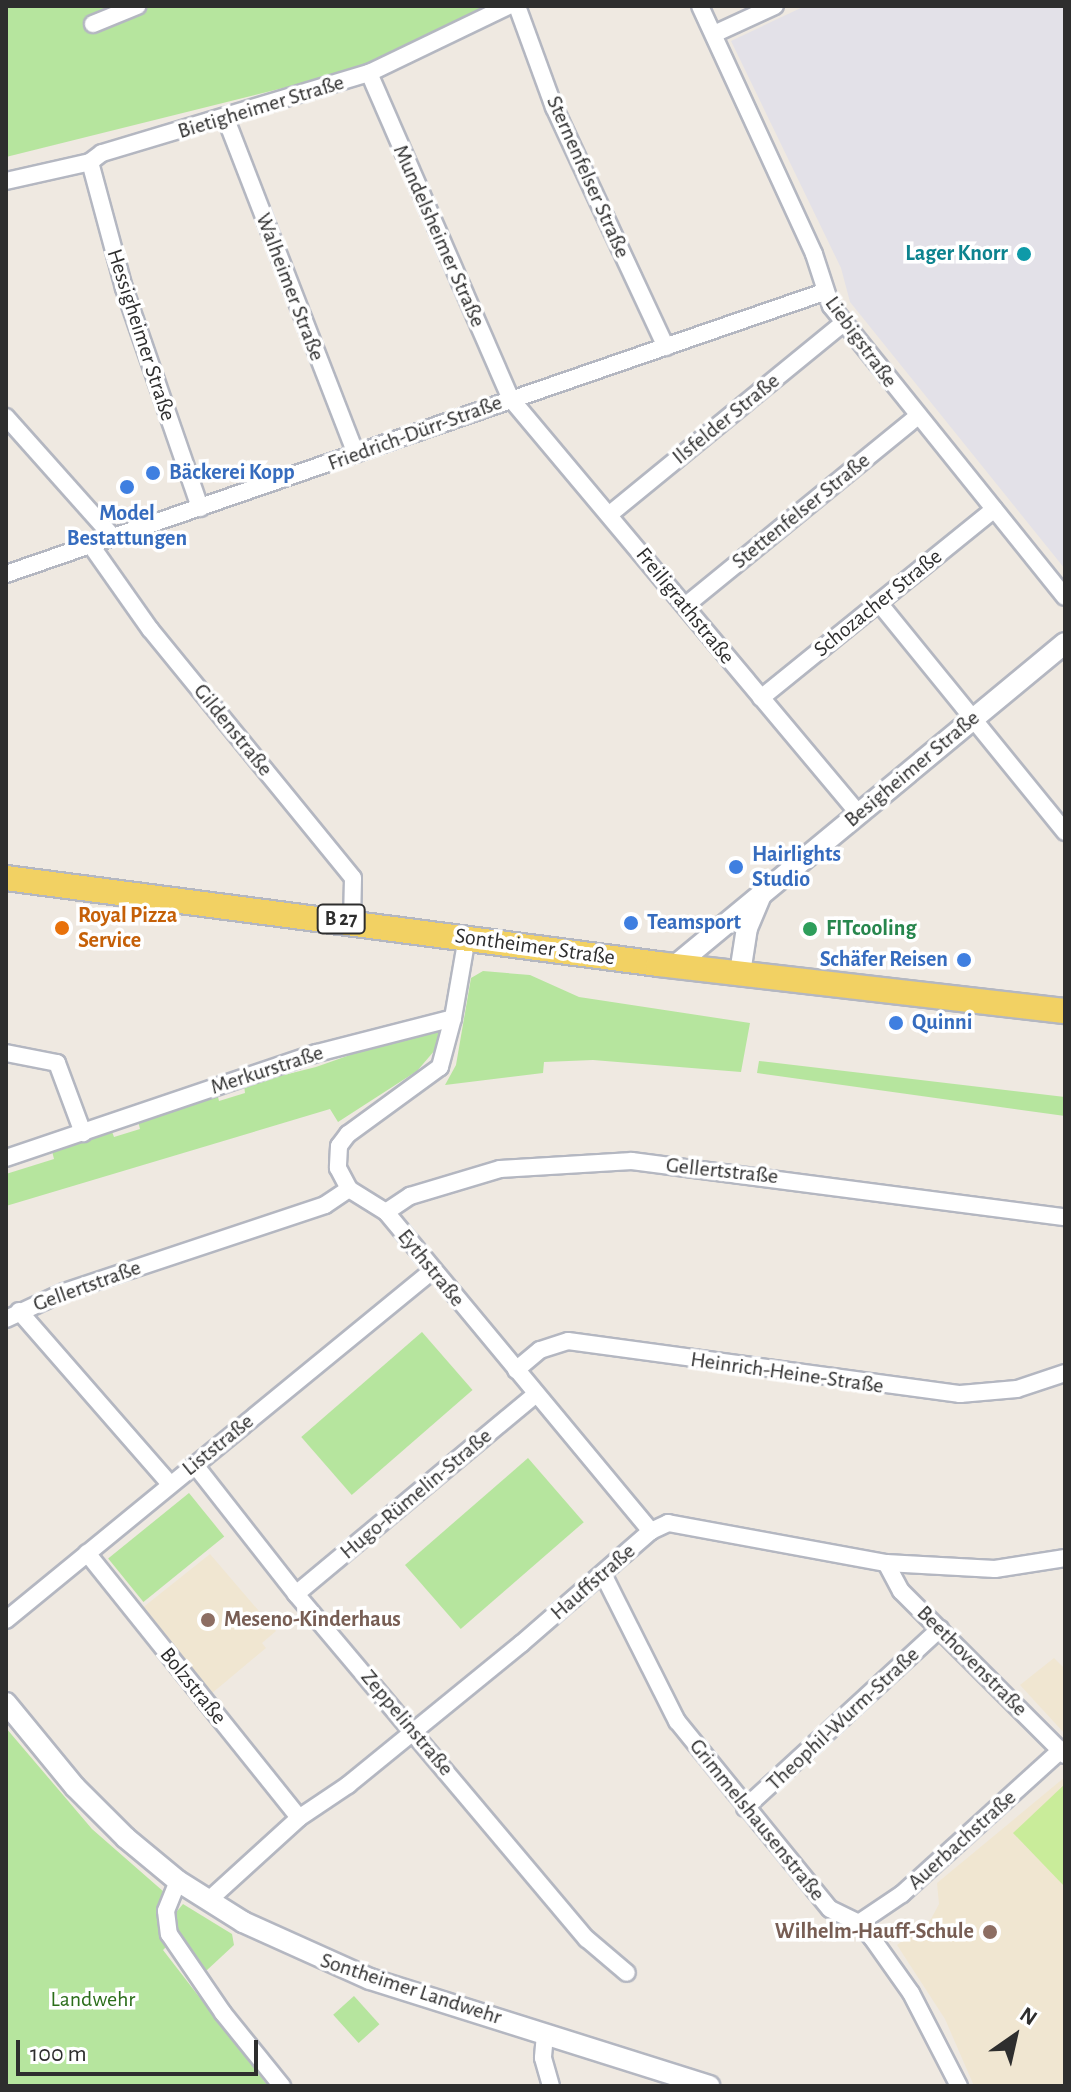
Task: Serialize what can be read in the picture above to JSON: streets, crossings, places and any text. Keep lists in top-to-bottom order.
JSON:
{
  "streets": {
    "main road": ["B 27", "Sontheimer Straße"],
    "street": [
      "Bietigheimer Straße",
      "Sternenfelser Straße",
      "Mundelsheimer Straße",
      "Walheimer Straße",
      "Hessigheimer Straße",
      "Liebigstraße",
      "Ilsfelder Straße",
      "Friedrich-Dürr-Straße",
      "Stettenfelser Straße",
      "Schozacher Straße",
      "Freiligrathstraße",
      "Gildenstraße",
      "Besigheimer Straße",
      "Merkurstraße",
      "Gellertstraße",
      "Eythstraße",
      "Heinrich-Heine-Straße",
      "Liststraße",
      "Hugo-Rümelin-Straße",
      "Hauffstraße",
      "Beethovenstraße",
      "Bolzstraße",
      "Theophil-Wurm-Straße",
      "Zeppelinstraße",
      "Grimmelshausenstraße",
      "Auerbachstraße",
      "Sontheimer Landwehr"
    ]
  },
  "crossings": [
    ["Bietigheimer Straße", "Mundelsheimer Straße"],
    ["Bietigheimer Straße", "Walheimer Straße"],
    ["Bietigheimer Straße", "Hessigheimer Straße"],
    ["Sternenfelser Straße", "Friedrich-Dürr-Straße"],
    ["Mundelsheimer Straße", "Friedrich-Dürr-Straße"],
    ["Mundelsheimer Straße", "Freiligrathstraße"],
    ["Walheimer Straße", "Friedrich-Dürr-Straße"],
    ["Hessigheimer Straße", "Friedrich-Dürr-Straße"],
    ["Liebigstraße", "Ilsfelder Straße"],
    ["Liebigstraße", "Friedrich-Dürr-Straße"],
    ["Liebigstraße", "Stettenfelser Straße"],
    ["Liebigstraße", "Schozacher Straße"],
    ["Ilsfelder Straße", "Freiligrathstraße"],
    ["Friedrich-Dürr-Straße", "Freiligrathstraße"],
    ["Friedrich-Dürr-Straße", "Gildenstraße"],
    ["Stettenfelser Straße", "Freiligrathstraße"],
    ["Schozacher Straße", "Freiligrathstraße"],
    ["Freiligrathstraße", "Besigheimer Straße"],
    ["Gildenstraße", "Sontheimer Straße"],
    ["Besigheimer Straße", "Sontheimer Straße"],
    ["Gellertstraße", "Eythstraße"],
    ["Eythstraße", "Heinrich-Heine-Straße"],
    ["Eythstraße", "Liststraße"],
    ["Eythstraße", "Hugo-Rümelin-Straße"],
    ["Eythstraße", "Hauffstraße"],
    ["Liststraße", "Bolzstraße"],
    ["Liststraße", "Zeppelinstraße"],
    ["Hugo-Rümelin-Straße", "Zeppelinstraße"],
    ["Hauffstraße", "Beethovenstraße"],
    ["Hauffstraße", "Bolzstraße"],
    ["Hauffstraße", "Zeppelinstraße"],
    ["Hauffstraße", "Grimmelshausenstraße"],
    ["Hauffstraße", "Sontheimer Landwehr"],
    ["Beethovenstraße", "Theophil-Wurm-Straße"],
    ["Beethovenstraße", "Auerbachstraße"],
    ["Theophil-Wurm-Straße", "Grimmelshausenstraße"],
    ["Grimmelshausenstraße", "Auerbachstraße"]
  ],
  "parks": ["Landwehr"],
  "places": [
    "Lager Knorr",
    "Bäckerei Kopp",
    "Model Bestattungen",
    "Hairlights Studio",
    "Teamsport",
    "Royal Pizza Service",
    "FITcooling",
    "Schäfer Reisen",
    "Quinni",
    "Meseno-Kinderhaus",
    "Wilhelm-Hauff-Schule"
  ],
  "scale_bar": "100 m",
  "north": "top right"
}
